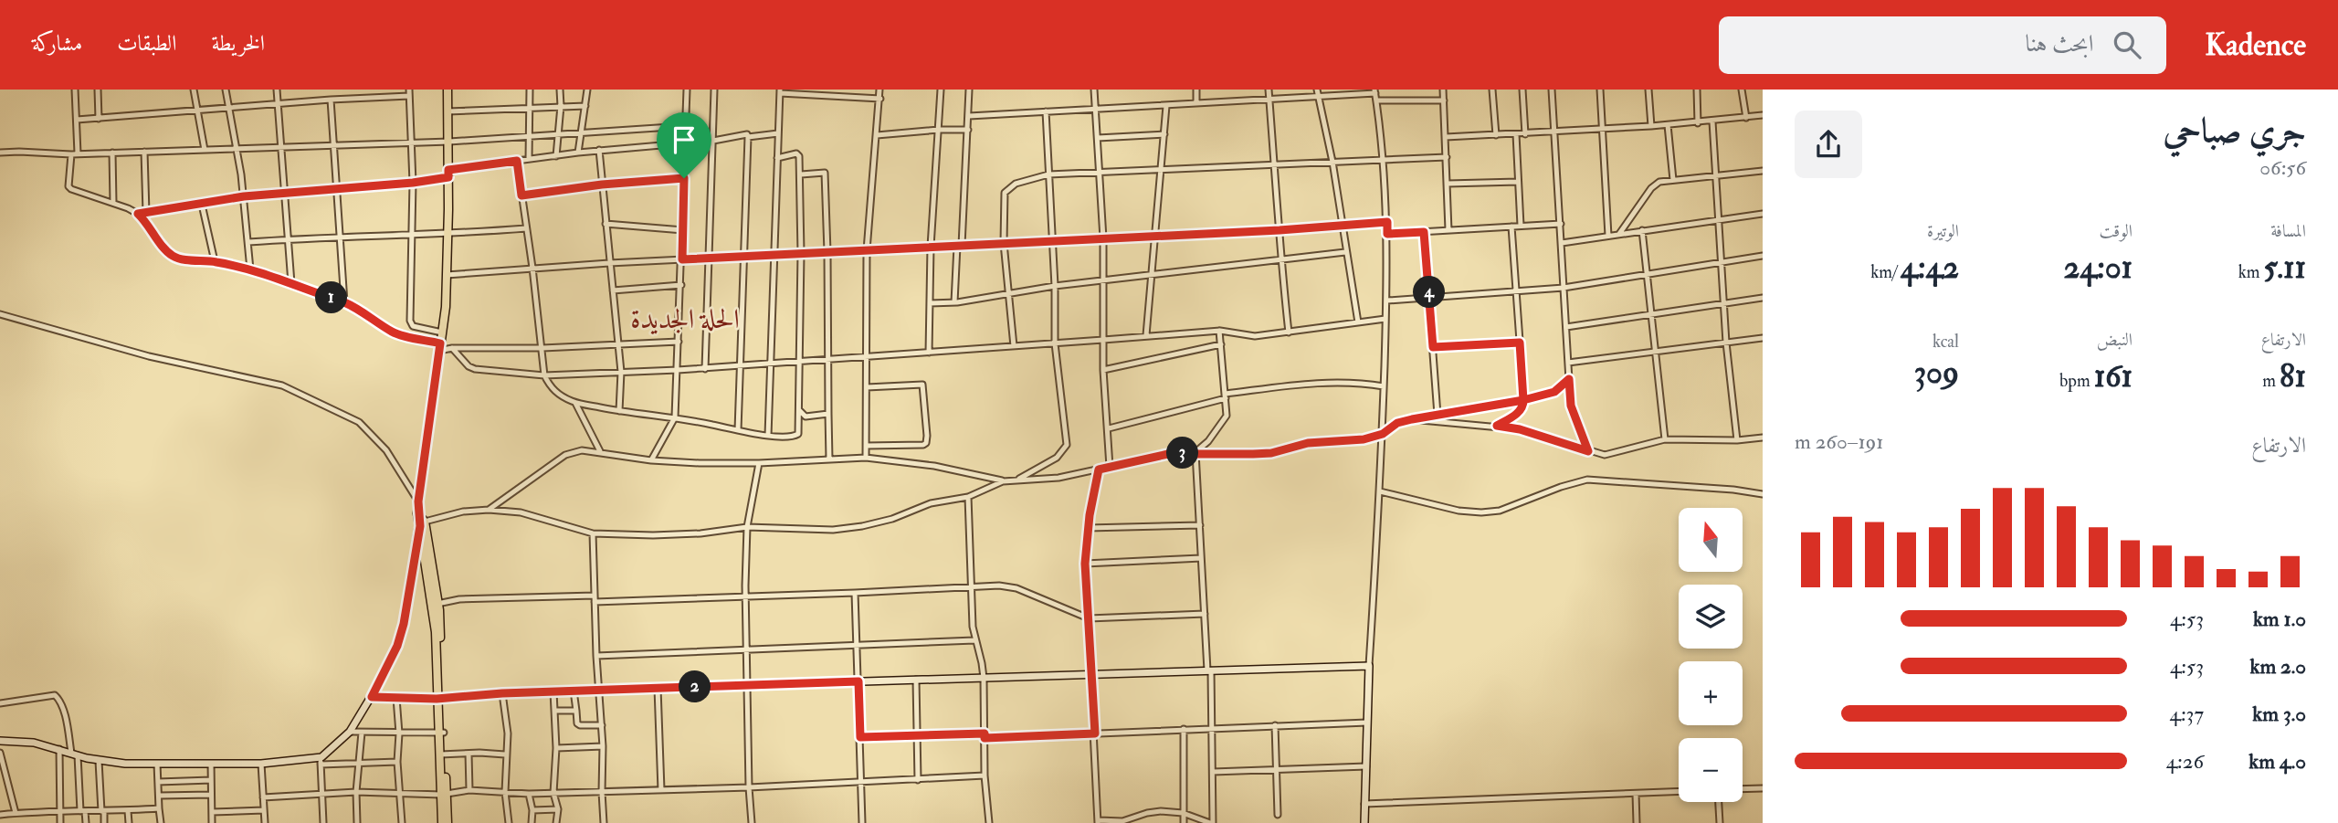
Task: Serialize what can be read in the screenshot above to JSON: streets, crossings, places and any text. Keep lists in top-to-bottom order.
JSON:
{
  "districts": ["الحلة الجديدة"],
  "north": "top",
  "page": {
    "header": "Kadence",
    "search": "ابحث هنا",
    "nav": ["الخريطة", "الطبقات", "مشاركة"],
    "heading": ["جري صباحي", "06:56"],
    "stats": [
      ["المسافة", "5.11 km"],
      ["الوقت", "24:01"],
      ["الوتيرة", "4:42 /km"],
      ["الارتفاع", "81 m"],
      ["النبض", "161 bpm"],
      ["kcal", "309"]
    ],
    "pins": [
      "4",
      "1",
      "3",
      "2"
    ],
    "chart": ["الارتفاع", "191–260 m"],
    "map_buttons": ["+", "−"],
    "list": [
      {
        "name": "1.0 km",
        "note": "4:53"
      },
      {
        "name": "2.0 km",
        "note": "4:53"
      },
      {
        "name": "3.0 km",
        "note": "4:37"
      },
      {
        "name": "4.0 km",
        "note": "4:26"
      }
    ]
  }
}
